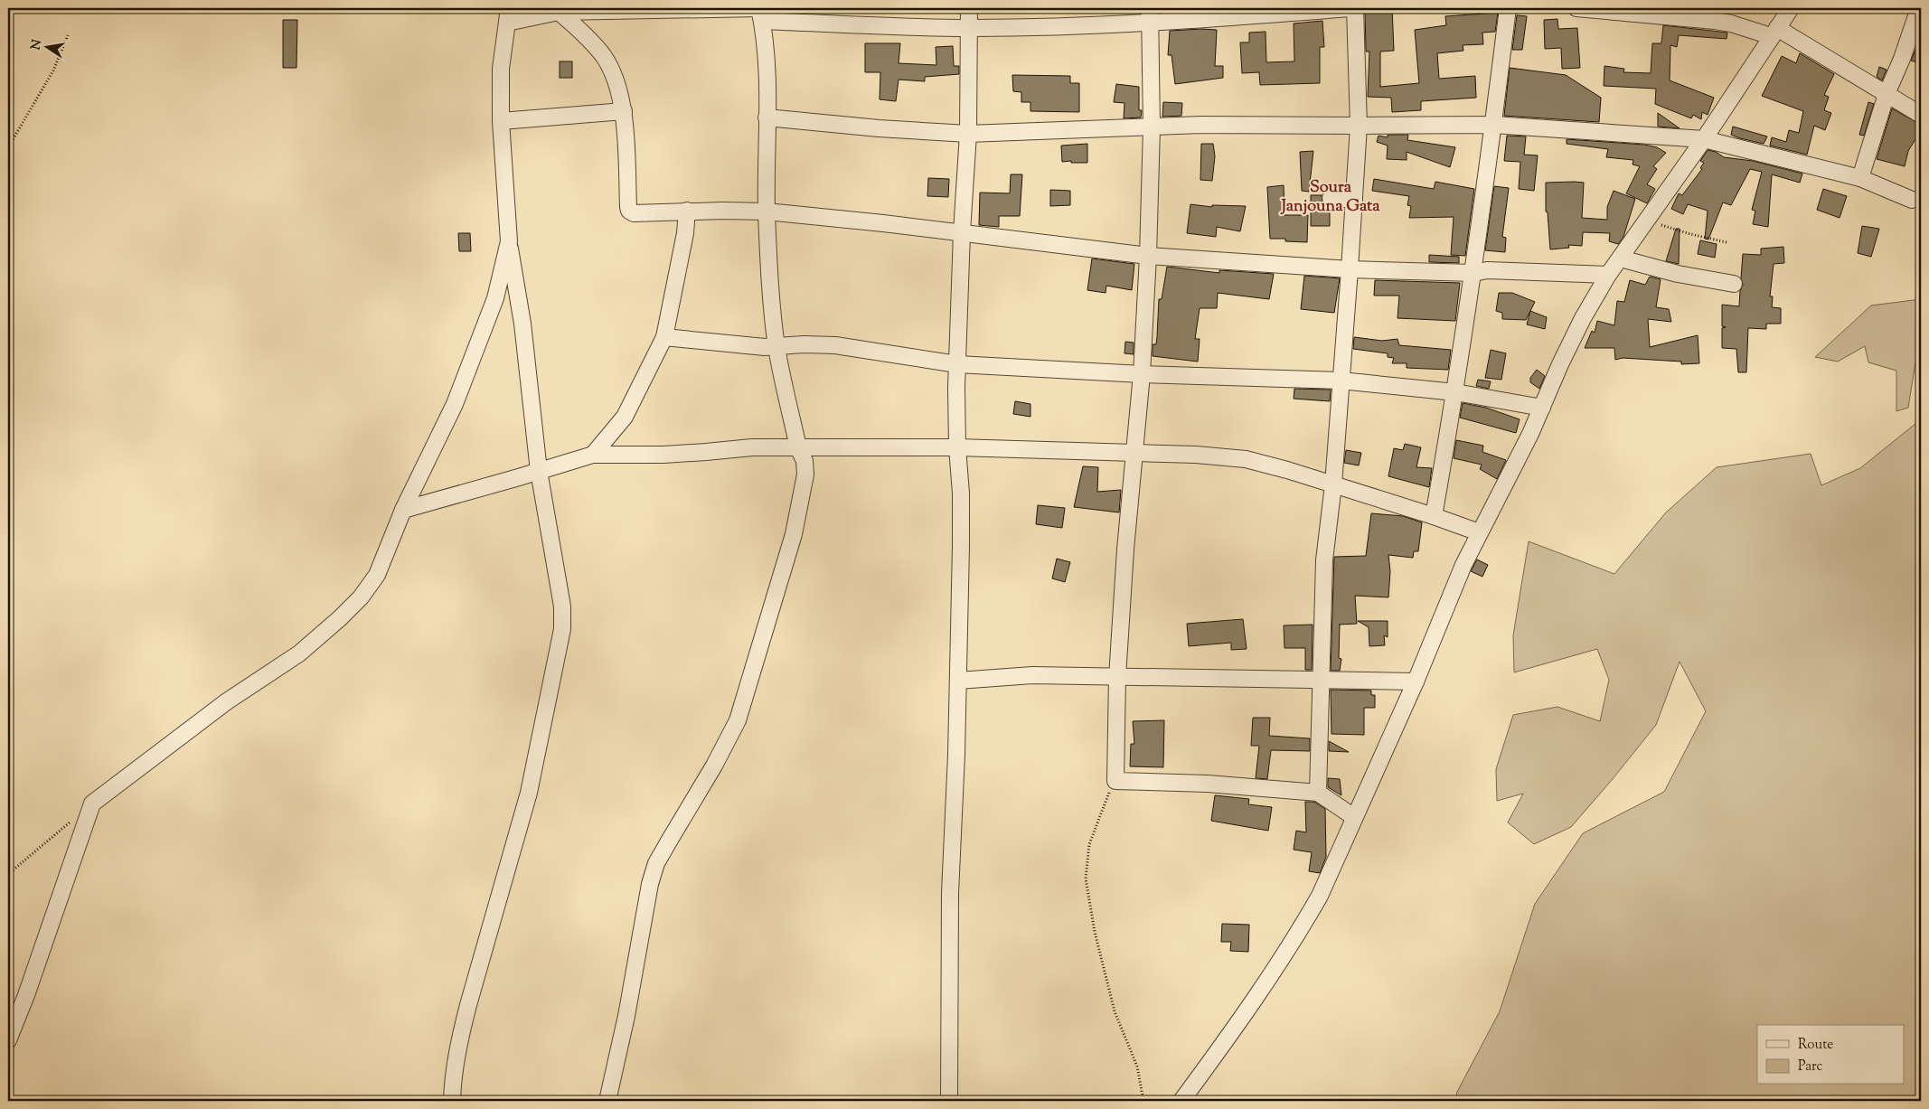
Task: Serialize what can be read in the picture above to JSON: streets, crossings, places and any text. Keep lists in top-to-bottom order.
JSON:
{
  "districts": ["Soura Janjouna Gata"],
  "legend": ["Route", "Parc"],
  "north": "left"
}
